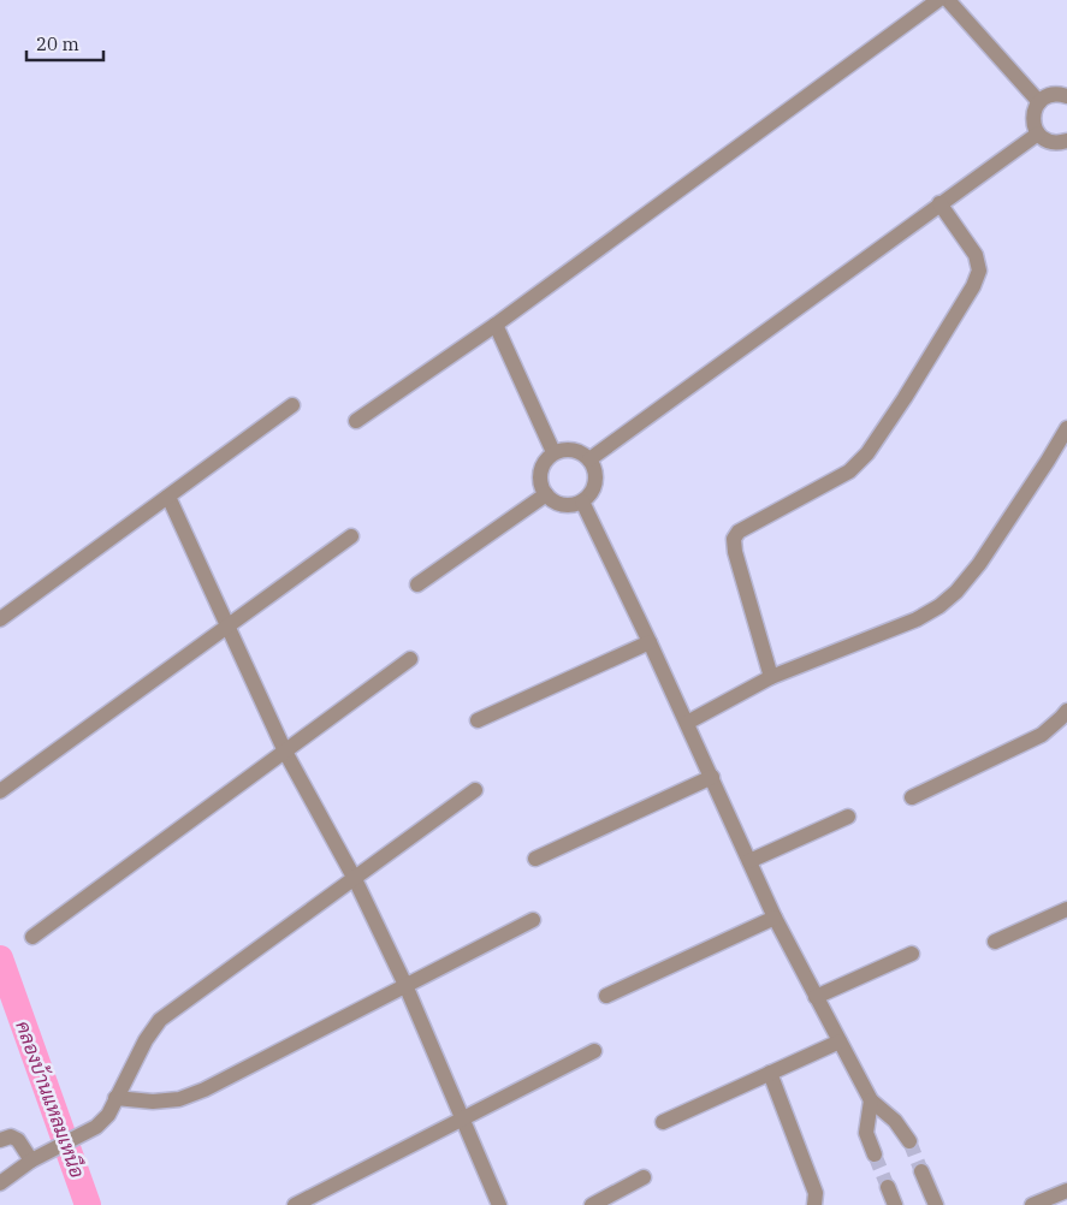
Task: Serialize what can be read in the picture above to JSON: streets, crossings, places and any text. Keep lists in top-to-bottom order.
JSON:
{
  "water": ["คลองบ้านแหลมเหนือ"],
  "scale_bar": "20 m"
}
